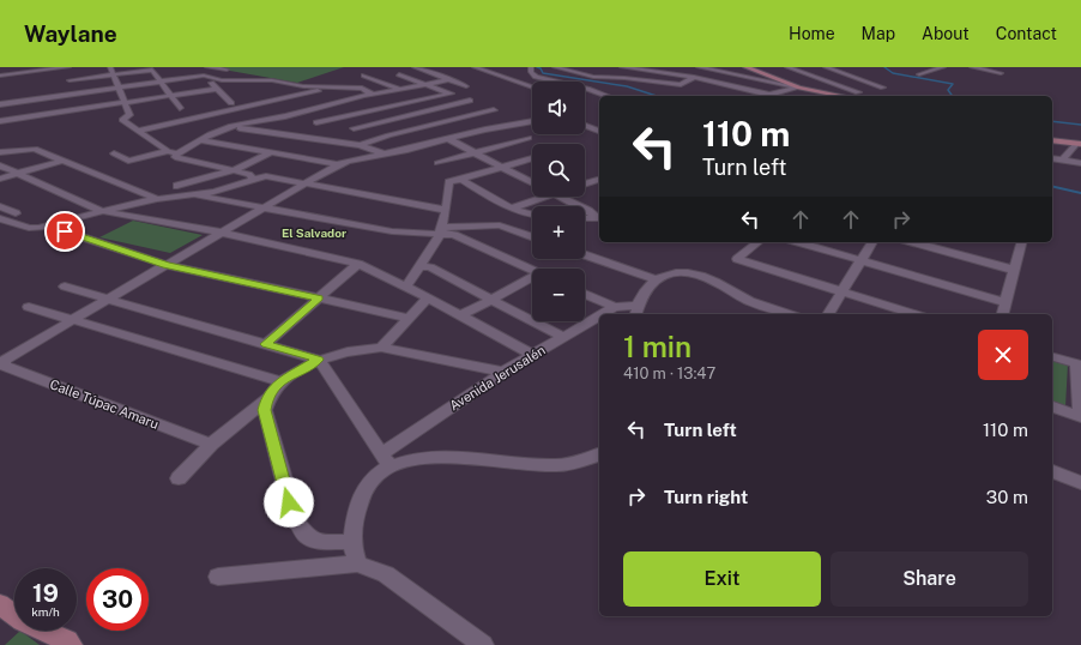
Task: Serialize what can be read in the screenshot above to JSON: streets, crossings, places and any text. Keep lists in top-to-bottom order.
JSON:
{
  "streets": {
    "street": ["Avenida Jerusalén", "Calle Túpac Amaru"]
  },
  "districts": ["El Salvador"],
  "page": {
    "header": "Waylane",
    "nav": [
      "Home",
      "Map",
      "About",
      "Contact"
    ],
    "map_buttons": ["+", "−"],
    "turn": ["110 m", "Turn left"],
    "heading": ["1 min", "410 m · 13:47"],
    "list": [
      {
        "name": "Turn left",
        "value": "110 m"
      },
      {
        "name": "Turn right",
        "value": "30 m"
      }
    ],
    "buttons": ["Exit", "Share"],
    "speed": "19 km/h",
    "limit": "30"
  }
}
